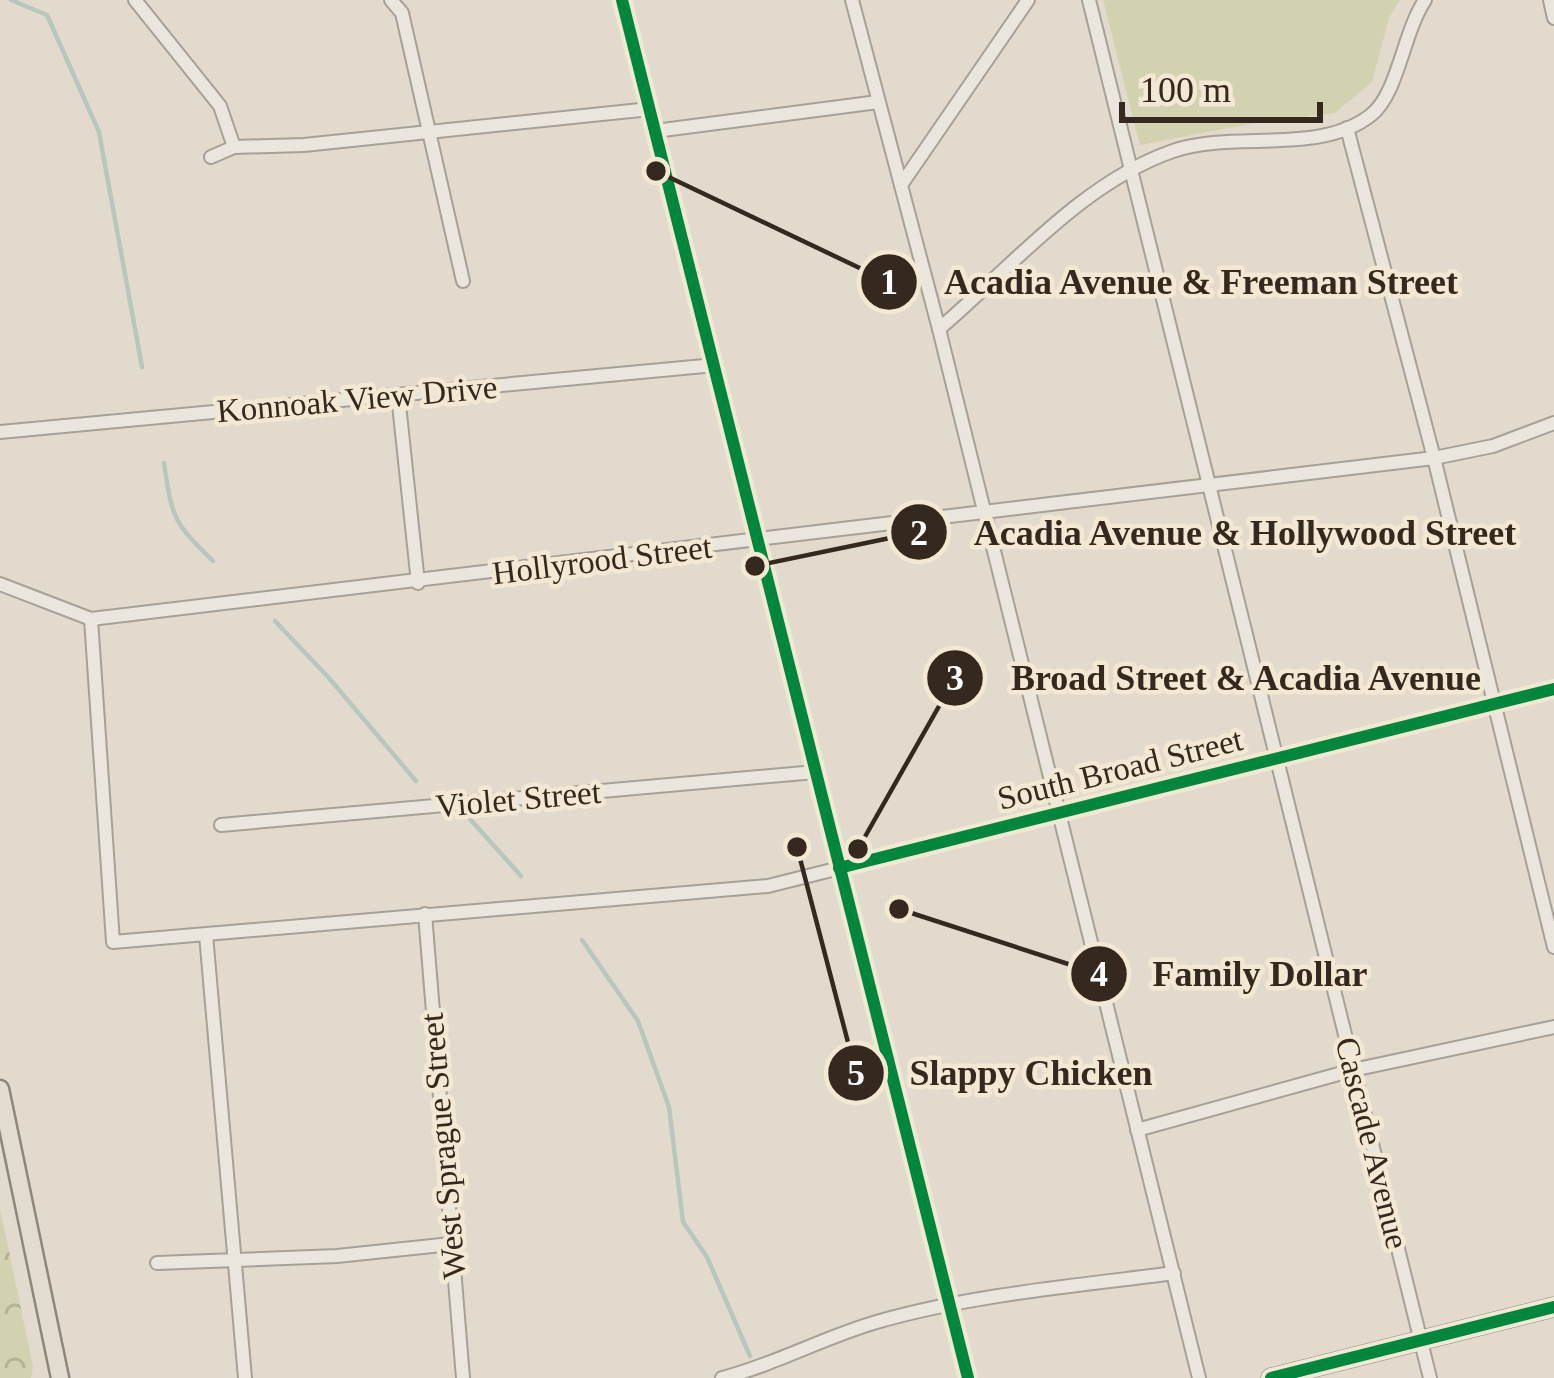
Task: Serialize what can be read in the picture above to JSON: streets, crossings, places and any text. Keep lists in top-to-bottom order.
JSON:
{
  "streets": {
    "street": [
      "Konnoak View Drive",
      "Hollyrood Street",
      "South Broad Street",
      "Violet Street",
      "Cascade Avenue",
      "West Sprague Street"
    ]
  },
  "crossings": [
    ["Hollyrood Street", "South Broad Street"],
    ["Hollyrood Street", "Cascade Avenue"],
    ["South Broad Street", "Cascade Avenue"],
    ["South Broad Street", "West Sprague Street"]
  ],
  "places": [
    "Acadia Avenue & Freeman Street",
    "Acadia Avenue & Hollywood Street",
    "Slappy Chicken",
    "Broad Street & Acadia Avenue",
    "Family Dollar"
  ],
  "scale_bar": "100 m"
}
